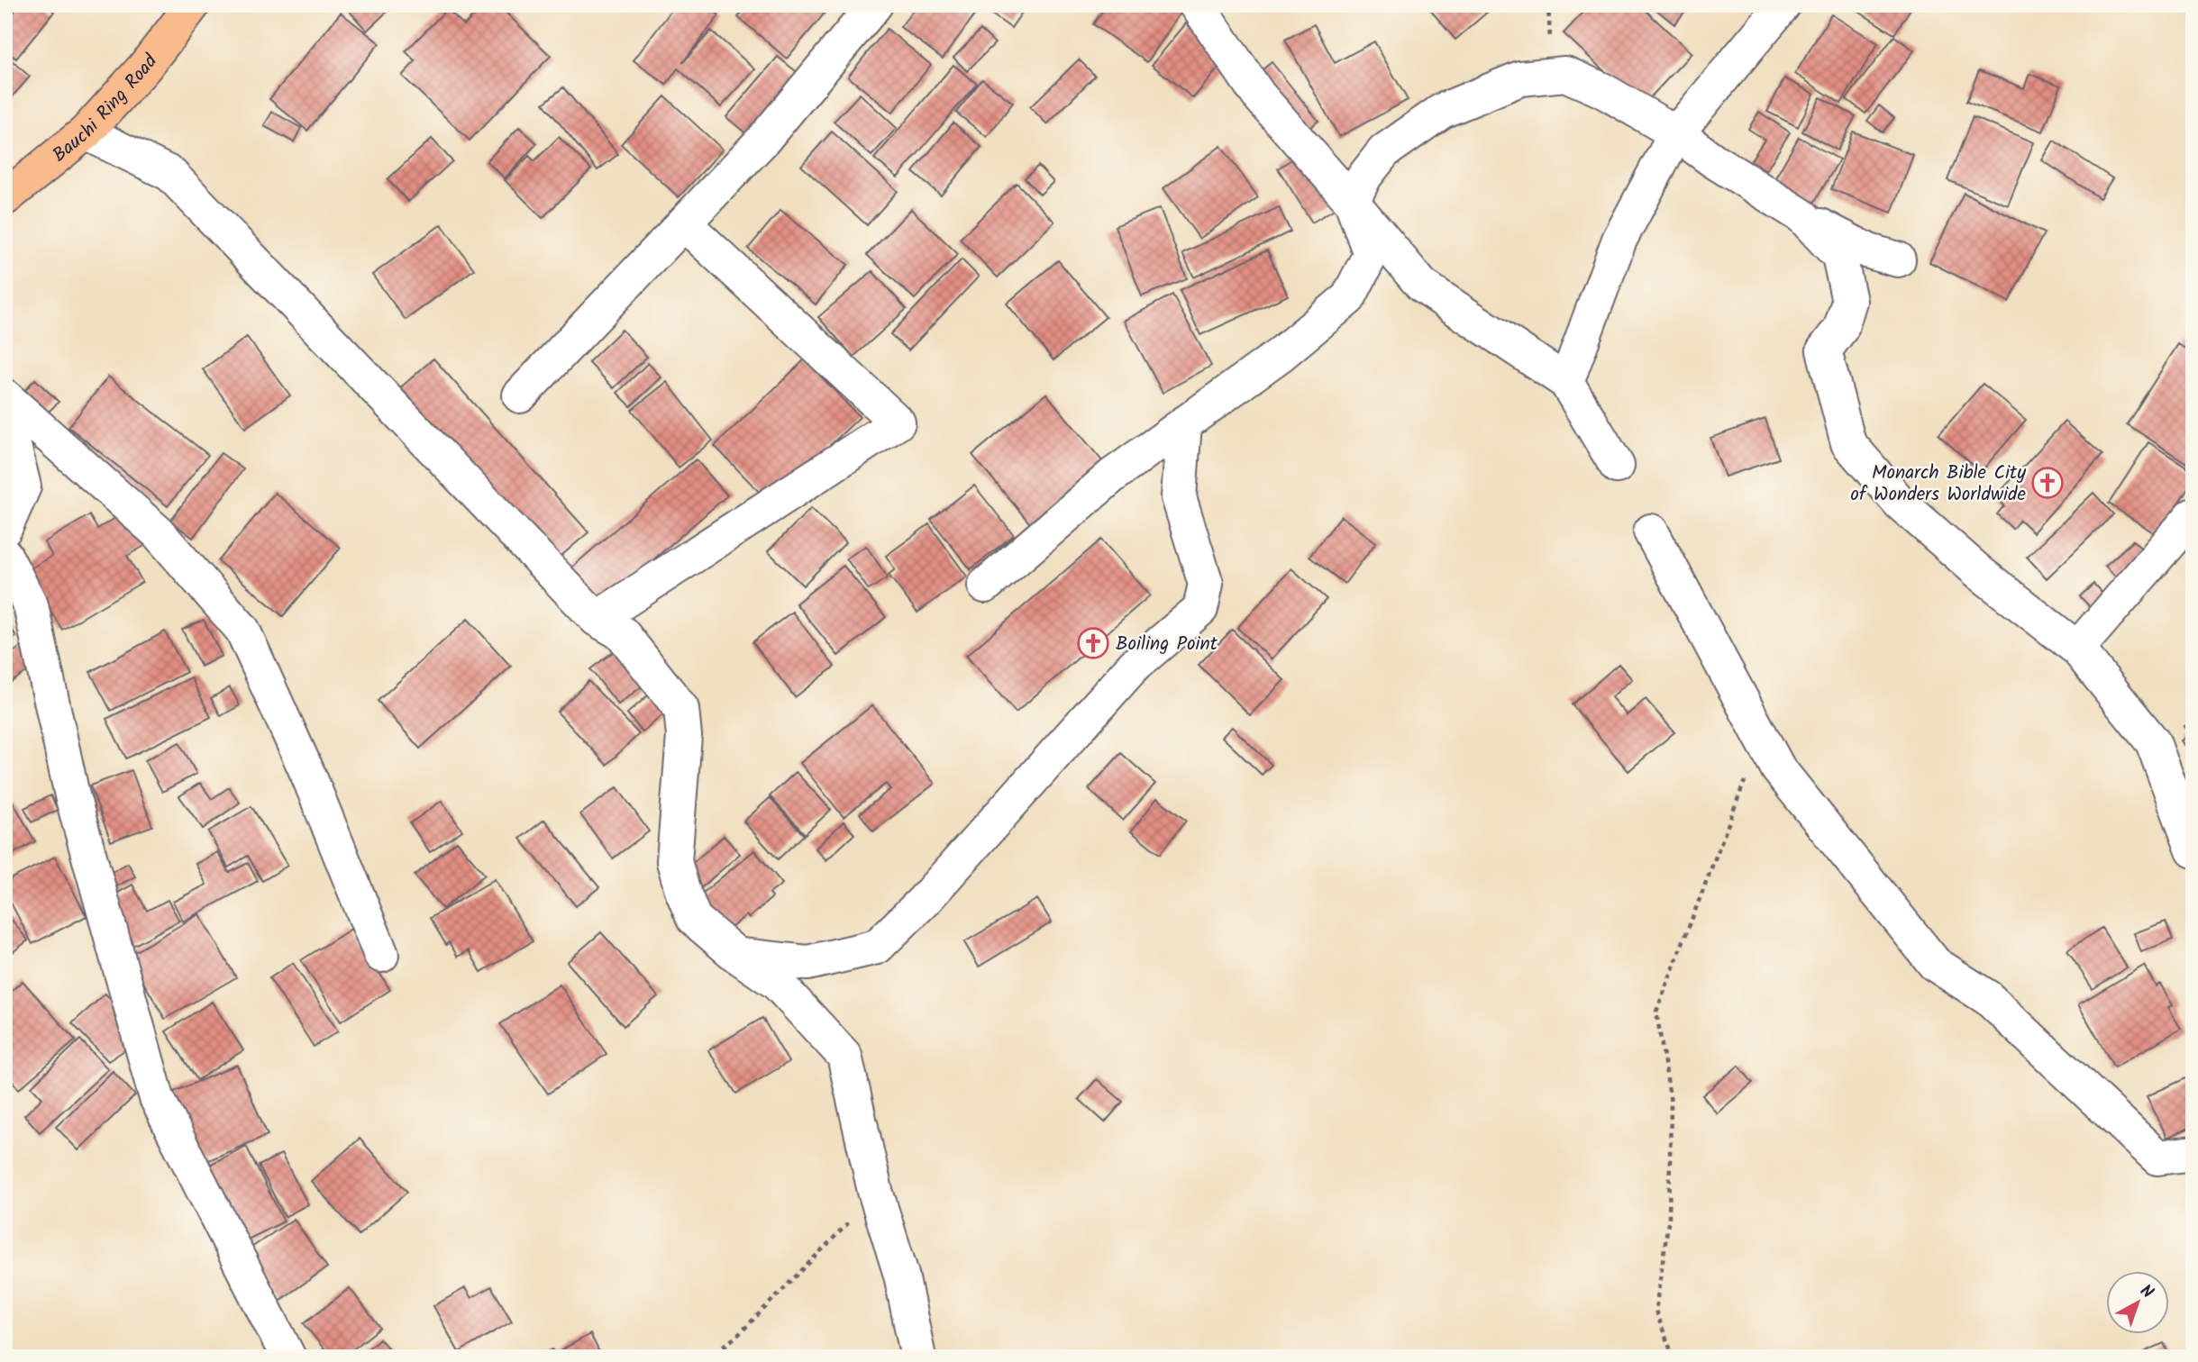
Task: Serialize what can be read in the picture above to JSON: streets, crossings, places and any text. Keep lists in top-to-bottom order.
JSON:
{
  "streets": {
    "main road": ["Bauchi Ring Road"]
  },
  "places": {
    "church": ["Monarch Bible City of Wonders Worldwide", "Boiling Point"]
  },
  "north": "top right"
}
